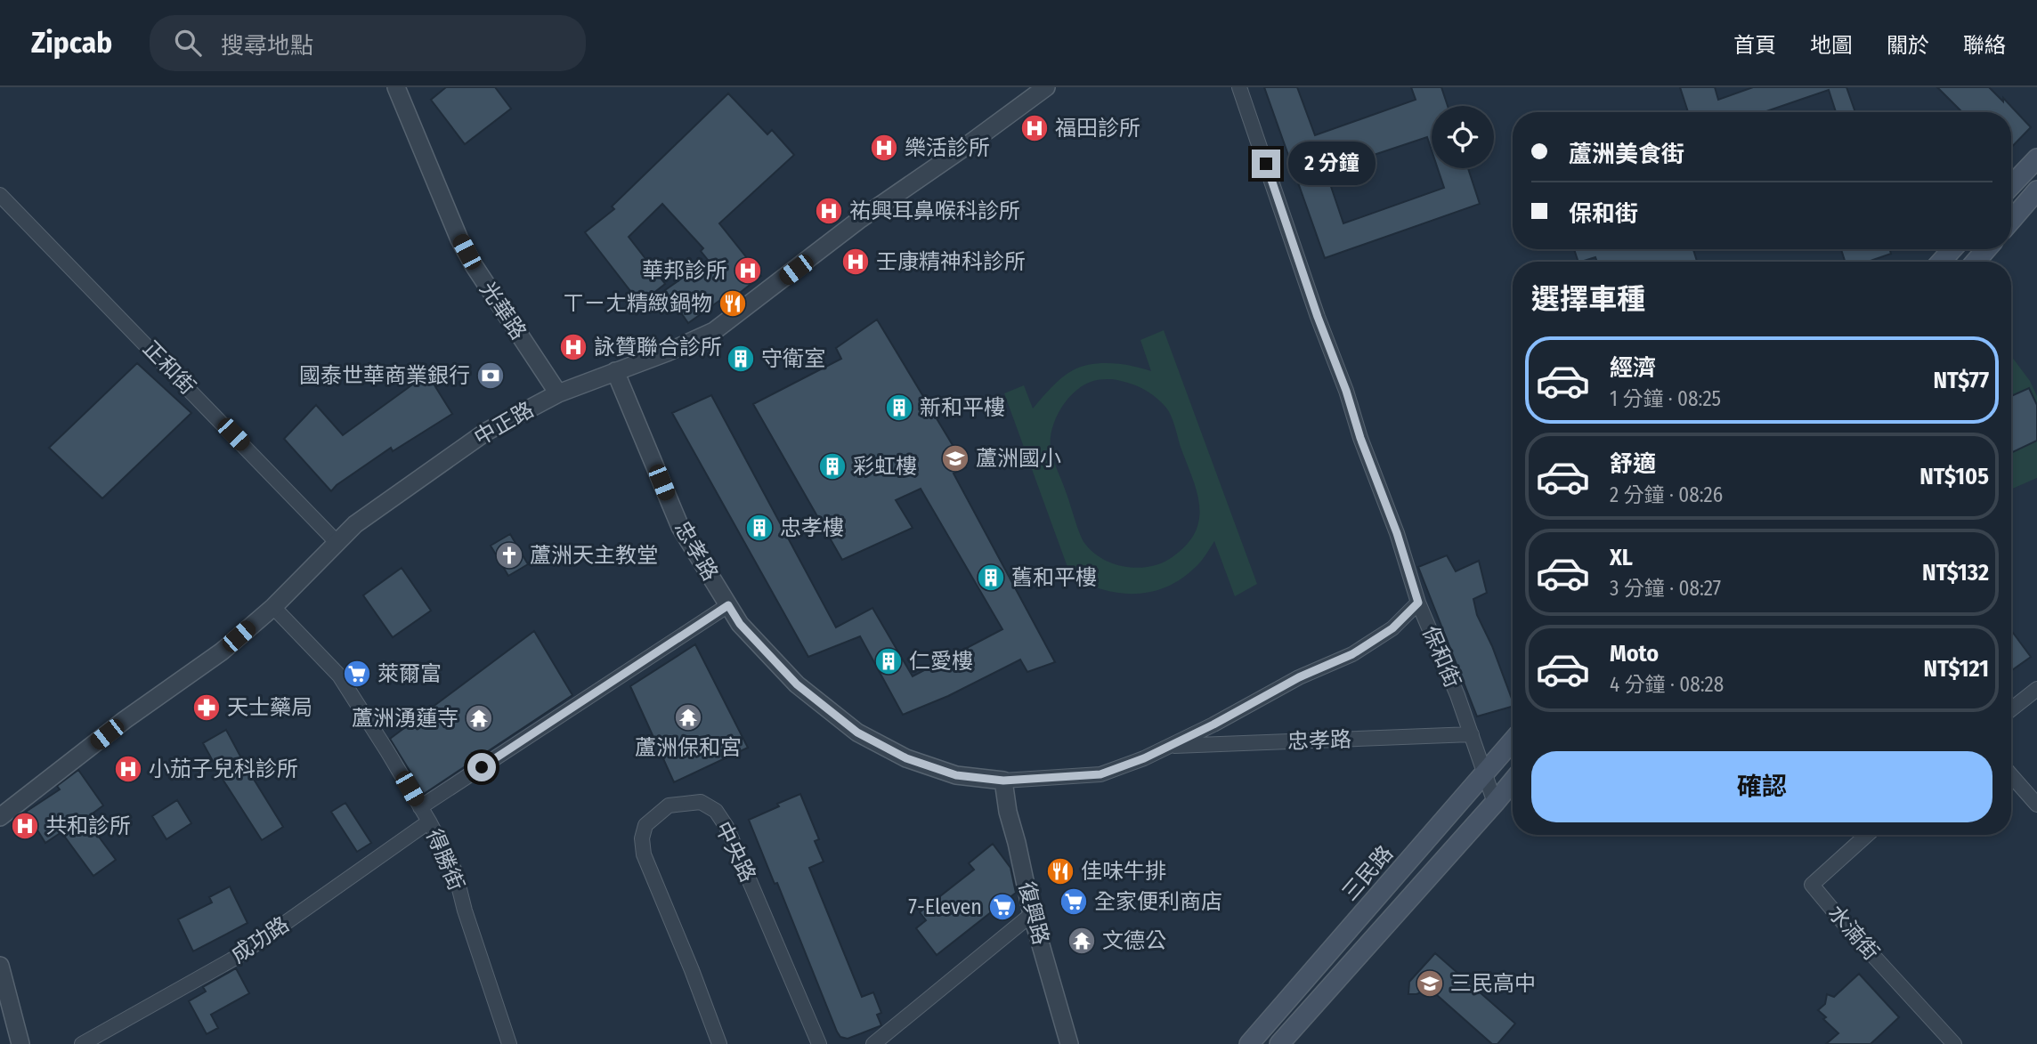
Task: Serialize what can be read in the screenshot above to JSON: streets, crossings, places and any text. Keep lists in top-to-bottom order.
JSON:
{
  "streets": {
    "main road": ["三民路"],
    "street": [
      "光華路",
      "正和街",
      "中正路",
      "忠孝路",
      "保和街",
      "中央路",
      "得勝街",
      "復興路",
      "水湳街",
      "成功路"
    ]
  },
  "crossings": [
    ["光華路", "中正路"],
    ["正和街", "中正路"],
    ["中正路", "忠孝路"],
    ["中正路", "得勝街"],
    ["忠孝路", "保和街"],
    ["忠孝路", "復興路"],
    ["保和街", "三民路"],
    ["得勝街", "成功路"]
  ],
  "places": {
    "hospital": [
      "福田診所",
      "樂活診所",
      "祐興耳鼻喉科診所",
      "壬康精神科診所",
      "華邦診所",
      "詠贊聯合診所",
      "小茄子兒科診所",
      "共和診所"
    ],
    "restaurant": ["ㄒㄧㄤ精緻鍋物", "佳味牛排"],
    "building": [
      "守衛室",
      "新和平樓",
      "彩虹樓",
      "忠孝樓",
      "舊和平樓",
      "仁愛樓"
    ],
    "bank": ["國泰世華商業銀行"],
    "school or university": ["蘆洲國小", "三民高中"],
    "church": ["蘆洲天主教堂"],
    "supermarket": ["萊爾富", "全家便利商店", "7-Eleven"],
    "pharmacy": ["天士藥局"],
    "temple": ["蘆洲保和宮", "蘆洲湧蓮寺", "文德公"]
  },
  "page": {
    "header": "Zipcab",
    "search": "搜尋地點",
    "nav": [
      "首頁",
      "地圖",
      "關於",
      "聯絡"
    ],
    "banner": ["蘆洲美食街", "保和街"],
    "bubble": "2 分鐘",
    "heading": "選擇車種",
    "list": [
      {
        "name": "經濟",
        "note": "1 分鐘 · 08:25",
        "value": "NT$77"
      },
      {
        "name": "舒適",
        "note": "2 分鐘 · 08:26",
        "value": "NT$105"
      },
      {
        "name": "XL",
        "note": "3 分鐘 · 08:27",
        "value": "NT$132"
      },
      {
        "name": "Moto",
        "note": "4 分鐘 · 08:28",
        "value": "NT$121"
      }
    ],
    "buttons": "確認"
  }
}
